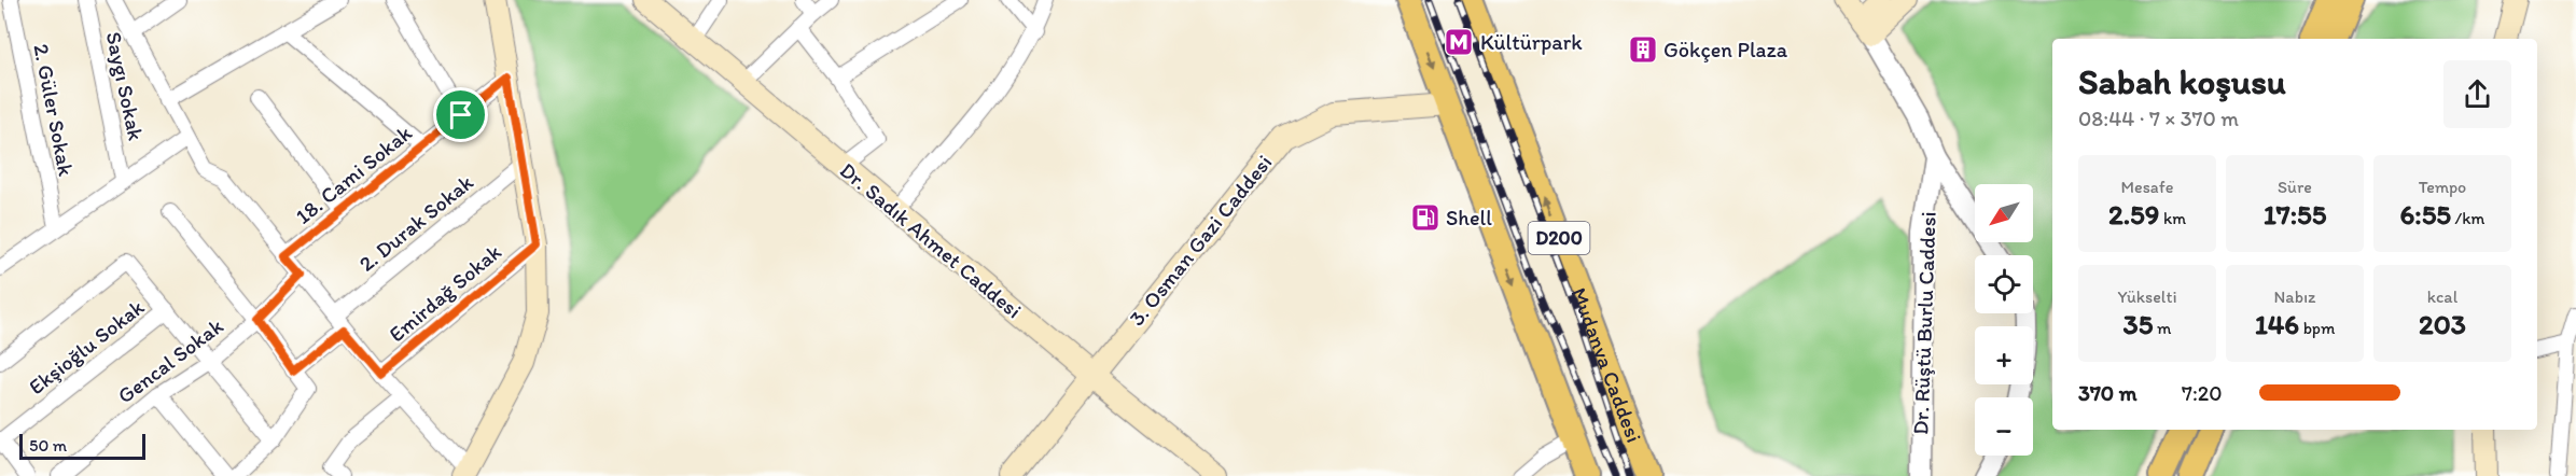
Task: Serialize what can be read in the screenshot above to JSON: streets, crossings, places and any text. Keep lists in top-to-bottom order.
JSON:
{
  "streets": {
    "main road": [
      "D200",
      "Dr. Sadık Ahmet Caddesi",
      "3. Osman Gazi Caddesi",
      "Dr. Rüştü Burlu Caddesi",
      "Mudanya Caddesi"
    ],
    "street": [
      "Saygı Sokak",
      "2. Güler Sokak",
      "18. Cami Sokak",
      "2. Durak Sokak",
      "Emirdağ Sokak",
      "Ekşioğlu Sokak",
      "Gencal Sokak"
    ]
  },
  "crossings": [
    ["D200", "3. Osman Gazi Caddesi"],
    ["Dr. Sadık Ahmet Caddesi", "3. Osman Gazi Caddesi"]
  ],
  "places": {
    "metro station": ["Kültürpark"],
    "building": ["Gökçen Plaza"],
    "fuel station": ["Shell"]
  },
  "scale_bar": "50 m",
  "north": "bottom left",
  "page": {
    "heading": ["Sabah koşusu", "08:44 · 7 × 370 m"],
    "stats": [
      ["Mesafe", "2.59 km"],
      ["Süre", "17:55"],
      ["Tempo", "6:55 /km"],
      ["Yükselti", "35 m"],
      ["Nabız", "146 bpm"],
      ["kcal", "203"]
    ],
    "map_buttons": ["+", "−"],
    "list": [
      {
        "name": "370 m",
        "note": "7:20"
      }
    ],
    "scale": "50 m"
  }
}
